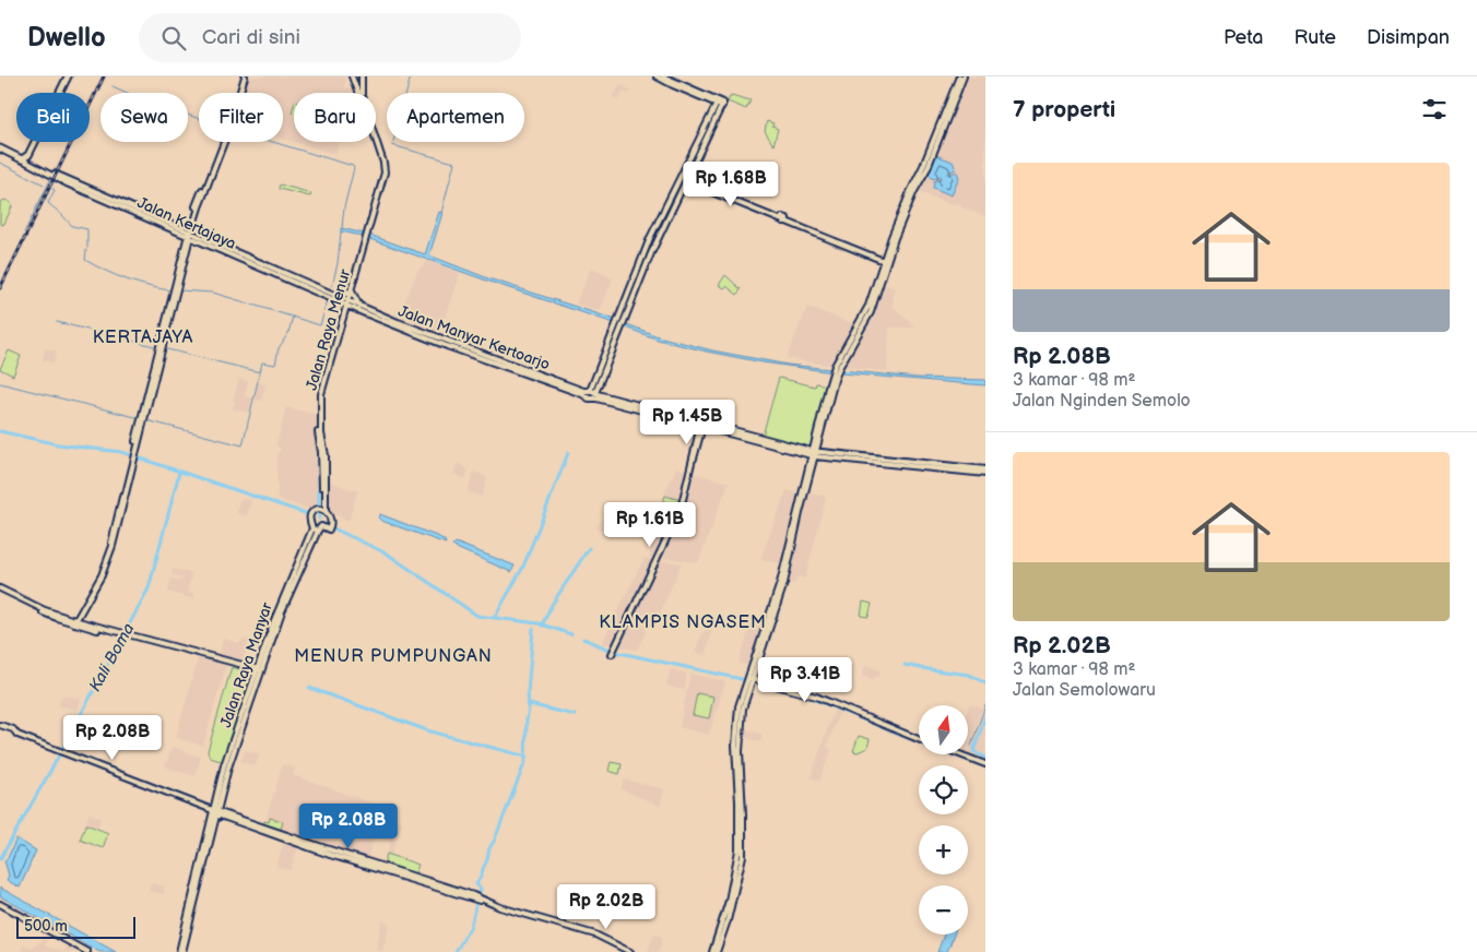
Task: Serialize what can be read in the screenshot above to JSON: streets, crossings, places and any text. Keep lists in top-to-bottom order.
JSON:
{
  "streets": {
    "main road": [
      "Jalan Kertajaya",
      "Jalan Raya Menur",
      "Jalan Manyar Kertoarjo",
      "Jalan Raya Manyar"
    ]
  },
  "crossings": [
    ["Jalan Kertajaya", "Jalan Raya Menur"],
    ["Jalan Kertajaya", "Jalan Manyar Kertoarjo"],
    ["Jalan Raya Menur", "Jalan Manyar Kertoarjo"],
    ["Jalan Raya Menur", "Jalan Raya Manyar"]
  ],
  "districts": ["KERTAJAYA", "KLAMPIS NGASEM", "MENUR PUMPUNGAN"],
  "water": ["Kali Boma"],
  "scale_bar": "500 m",
  "north": "top",
  "page": {
    "header": "Dwello",
    "search": "Cari di sini",
    "nav": ["Peta", "Rute", "Disimpan"],
    "heading": "7 properti",
    "chip": [
      "Beli",
      "Sewa",
      "Filter",
      "Baru",
      "Apartemen"
    ],
    "list": [
      {
        "name": "Rp 2.08B",
        "note": "3 kamar · 98 m² · Jalan Nginden Semolo"
      },
      {
        "name": "Rp 2.02B",
        "note": "3 kamar · 98 m² · Jalan Semolowaru"
      }
    ],
    "price": [
      "Rp 1.68B",
      "Rp 1.45B",
      "Rp 1.61B",
      "Rp 3.41B",
      "Rp 2.08B",
      "Rp 2.08B",
      "Rp 2.02B"
    ],
    "map_buttons": ["+", "−"],
    "scale": "500 m"
  }
}
